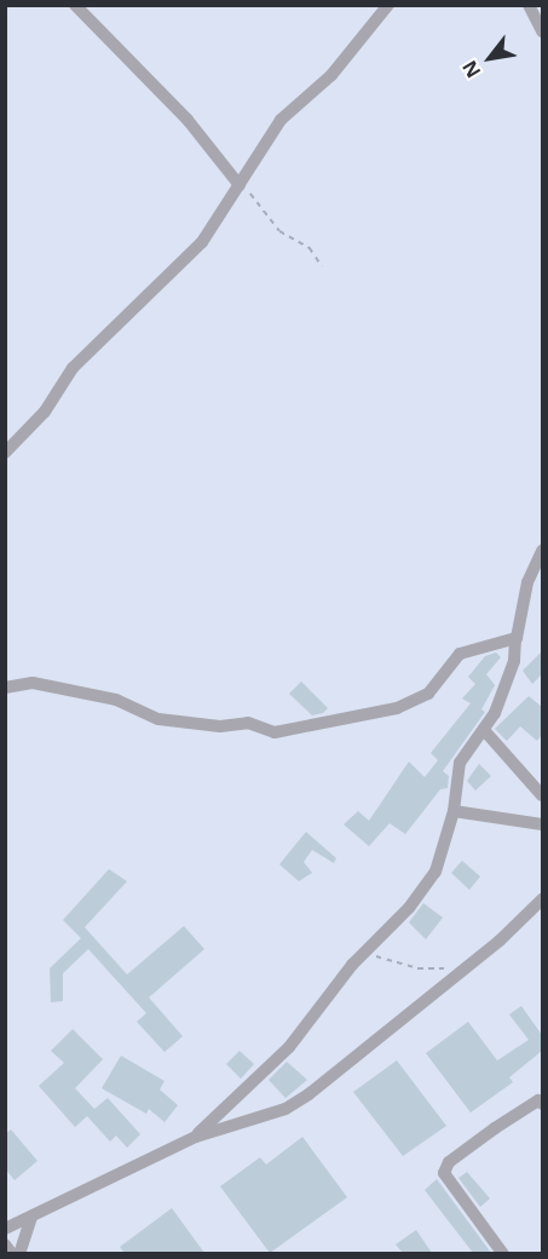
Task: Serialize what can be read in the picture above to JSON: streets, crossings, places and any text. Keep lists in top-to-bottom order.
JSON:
{
  "north": "bottom left"
}
